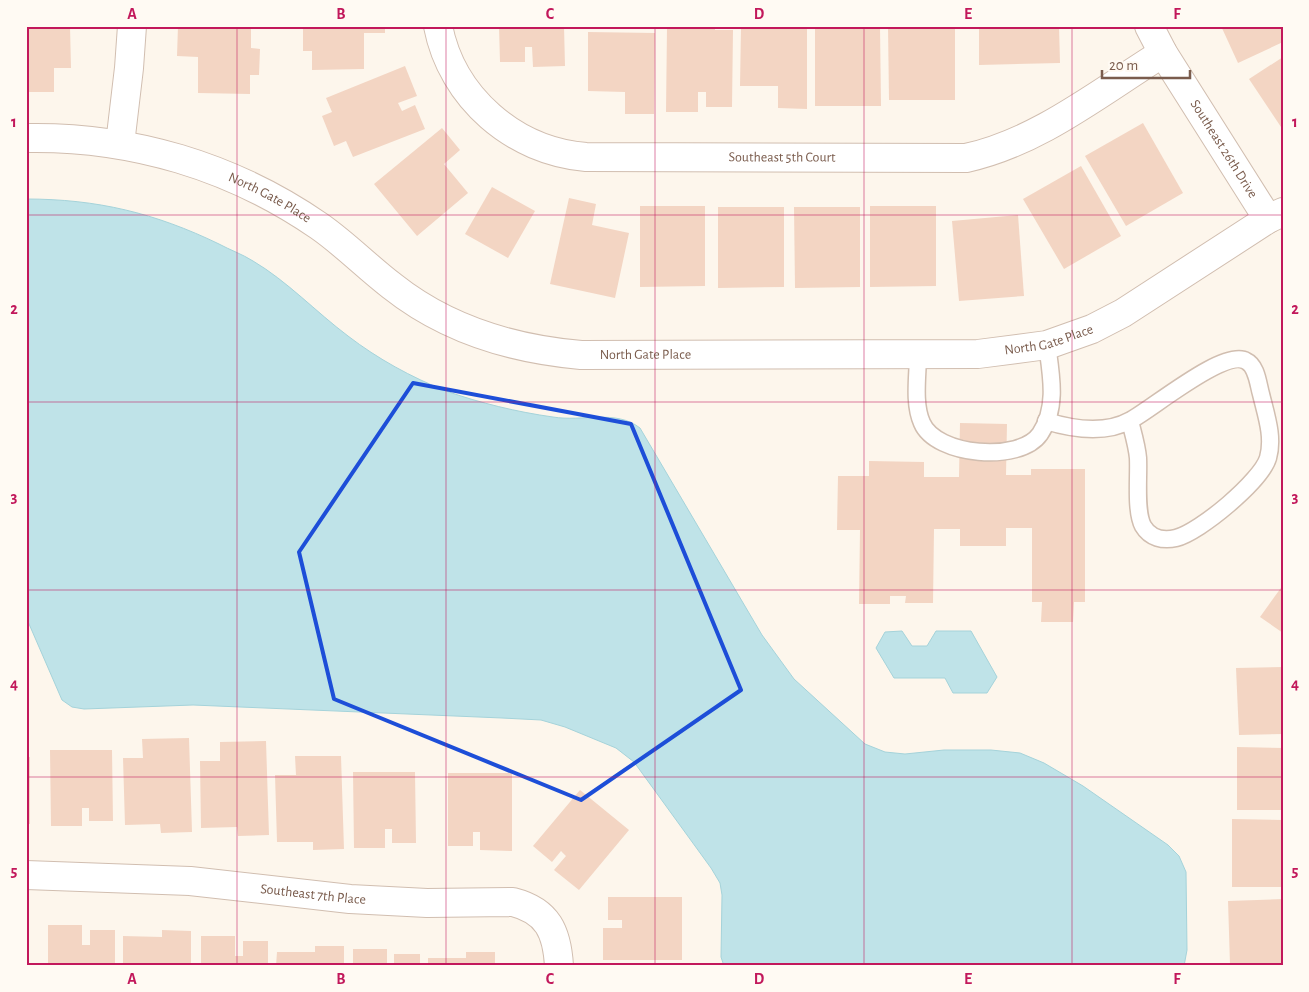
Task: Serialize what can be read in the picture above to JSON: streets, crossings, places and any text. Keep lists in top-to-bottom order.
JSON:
{
  "streets": {
    "street": [
      "Southeast 26th Drive",
      "Southeast 5th Court",
      "North Gate Place",
      "Southeast 7th Place"
    ]
  },
  "crossings": [
    ["Southeast 26th Drive", "Southeast 5th Court"],
    ["Southeast 26th Drive", "North Gate Place"]
  ],
  "scale_bar": "20 m",
  "grid": {
    "columns": [
      "A",
      "B",
      "C",
      "D",
      "E",
      "F"
    ],
    "rows": [
      "1",
      "2",
      "3",
      "4",
      "5"
    ]
  }
}
